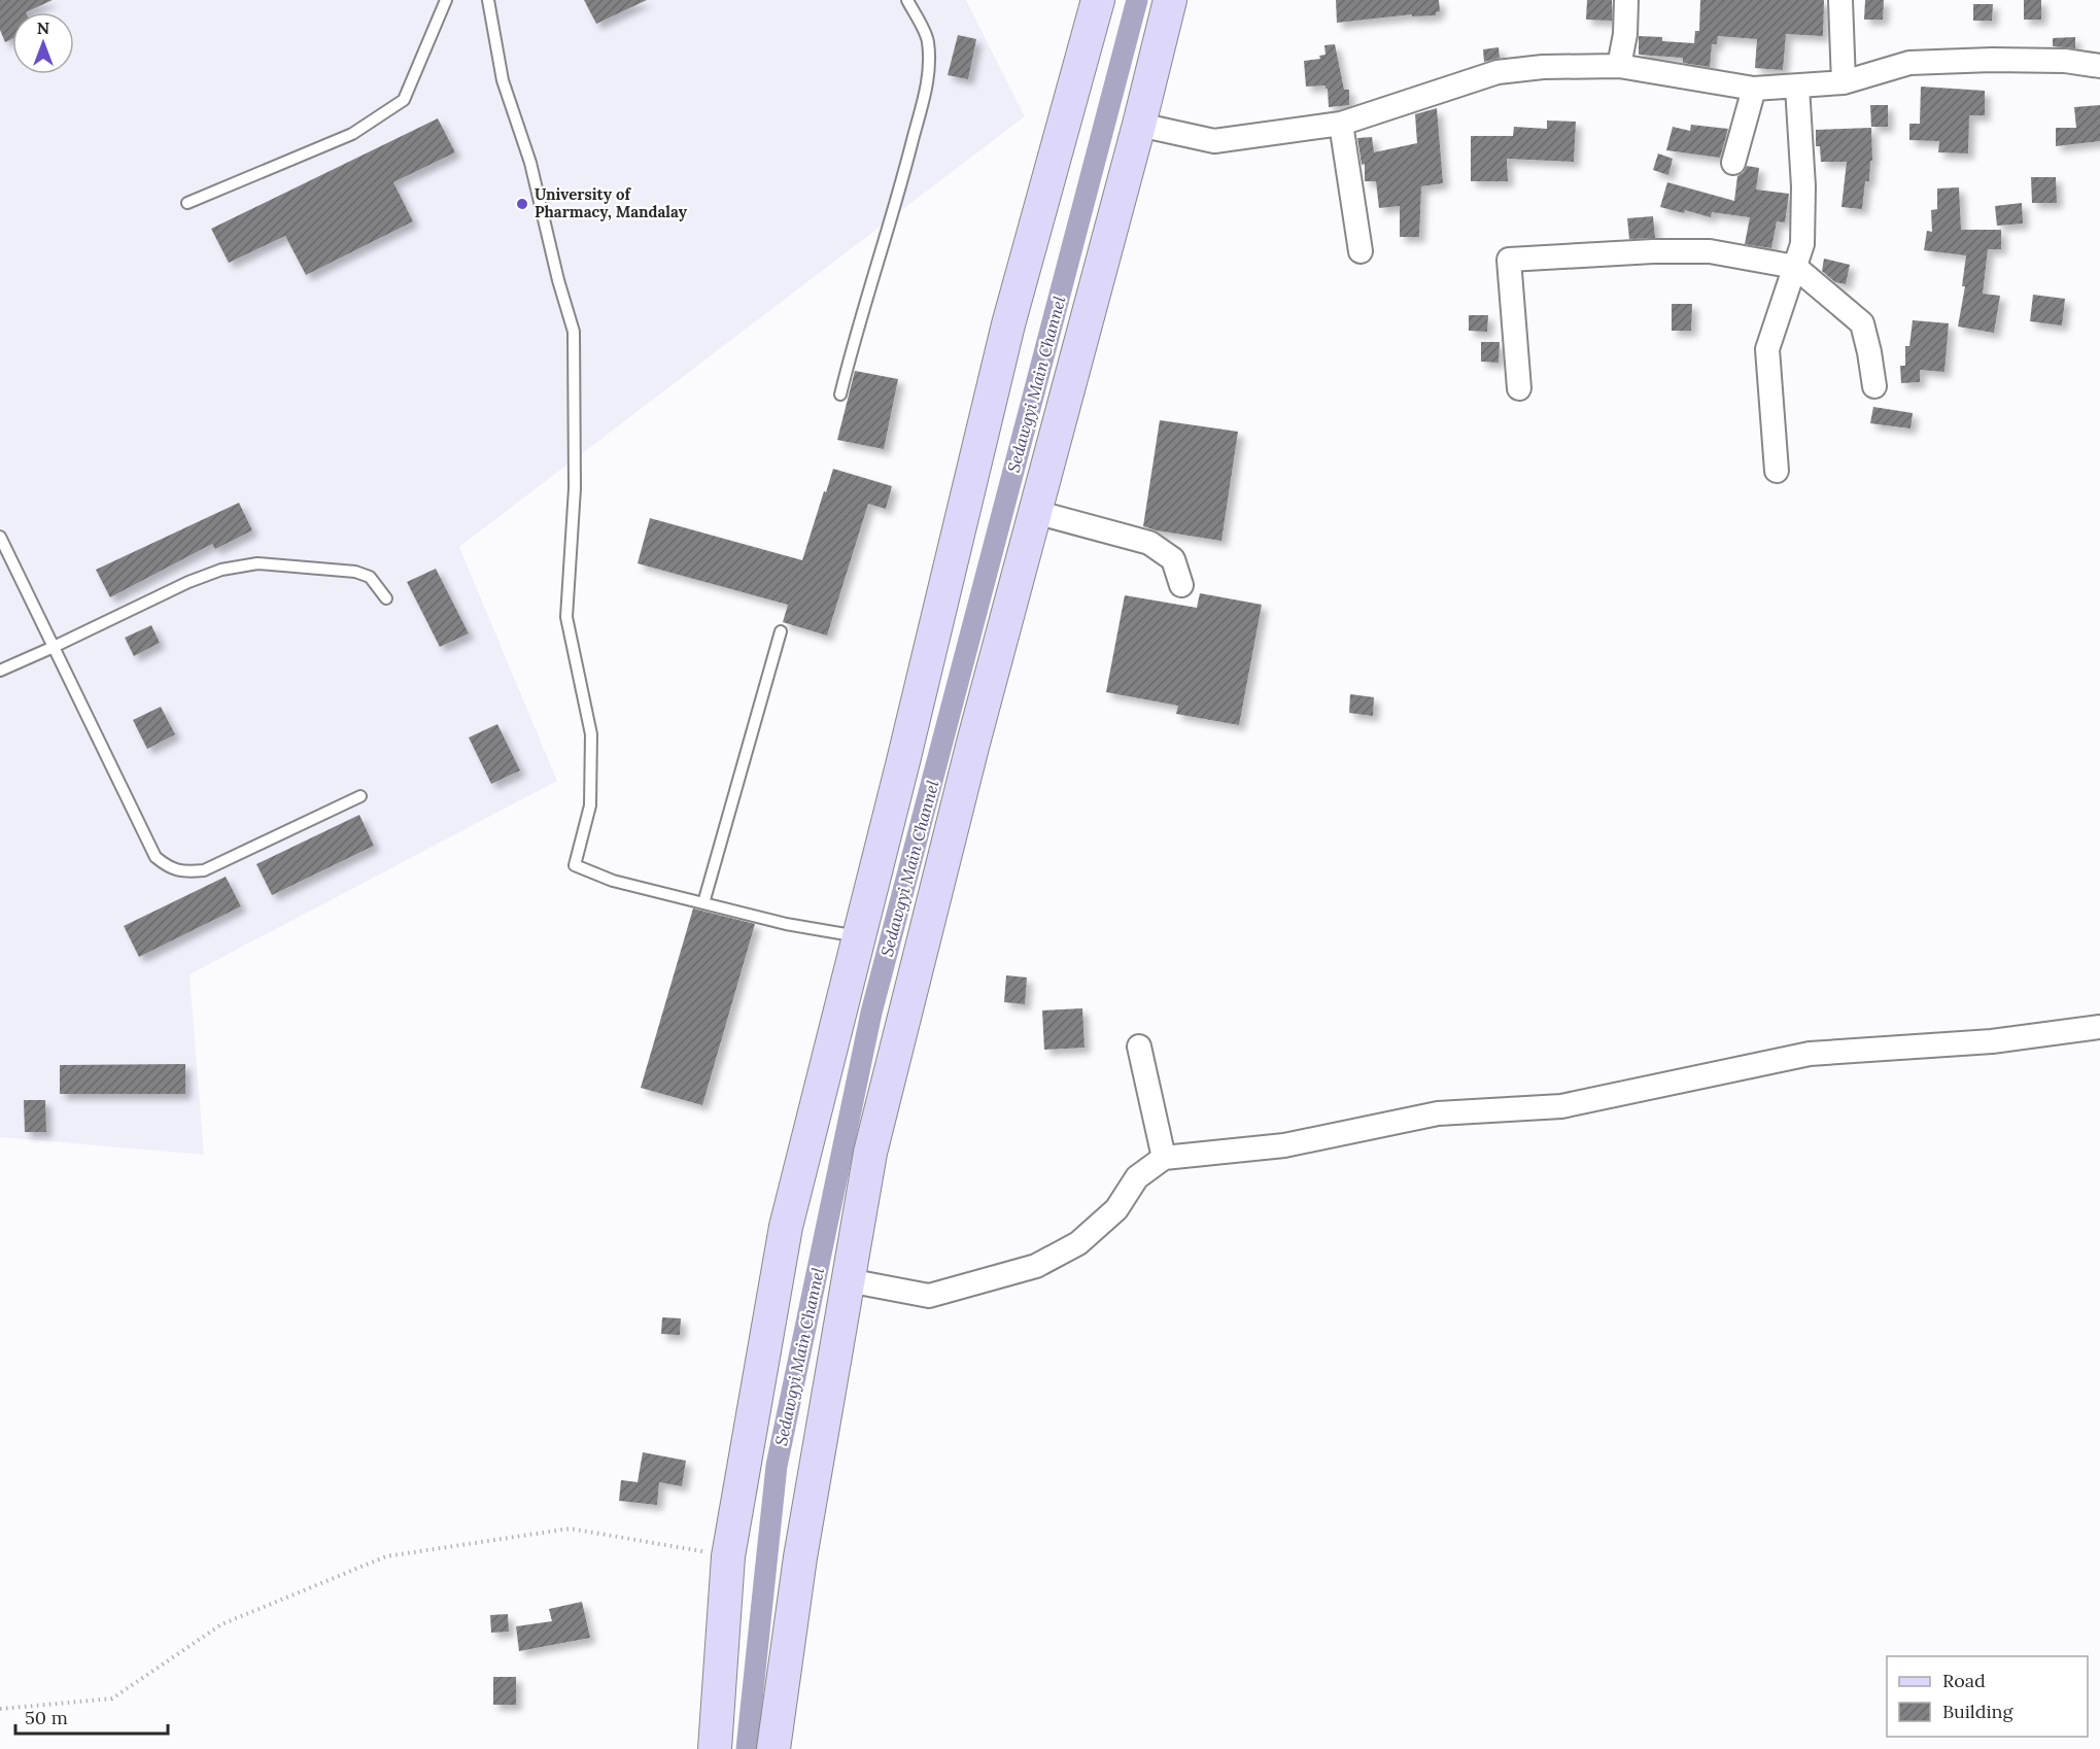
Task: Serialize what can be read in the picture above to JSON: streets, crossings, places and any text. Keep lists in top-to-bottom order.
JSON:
{
  "water": ["Sedawgyi Main Channel"],
  "places": ["University of Pharmacy, Mandalay"],
  "legend": ["Road", "Building"],
  "scale_bar": "50 m",
  "north": "top"
}
